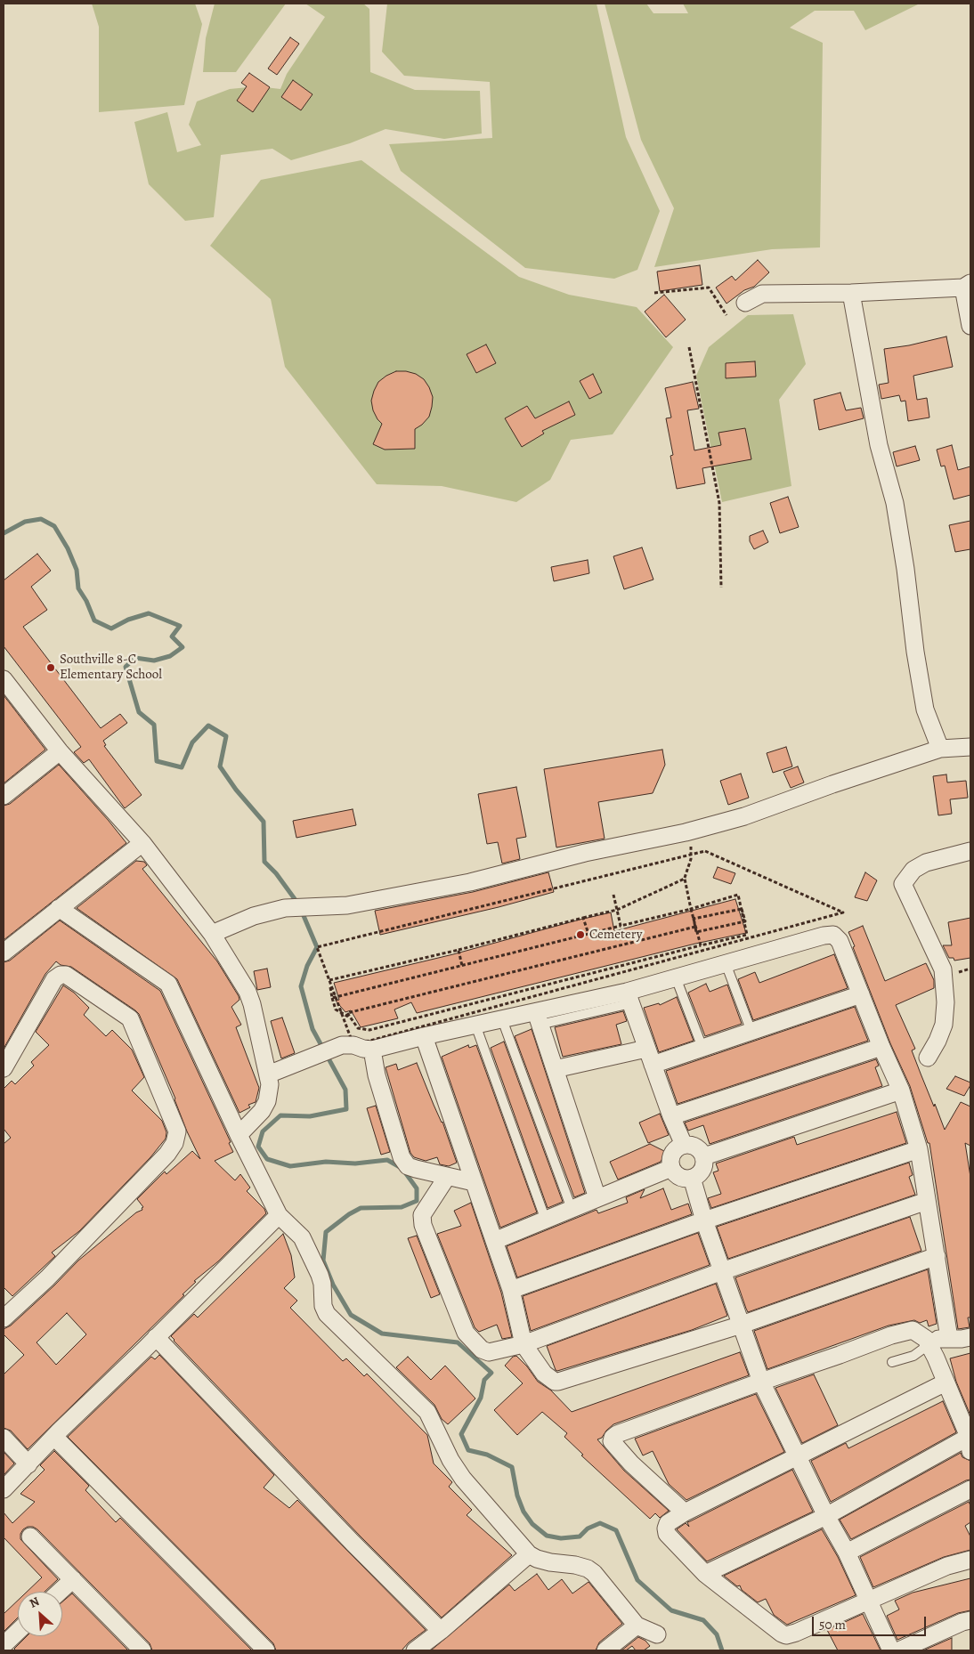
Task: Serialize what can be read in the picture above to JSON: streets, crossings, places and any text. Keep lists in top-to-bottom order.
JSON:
{
  "places": ["Southville 8-C Elementary School", "Cemetery"],
  "scale_bar": "50 m",
  "north": "top left"
}
